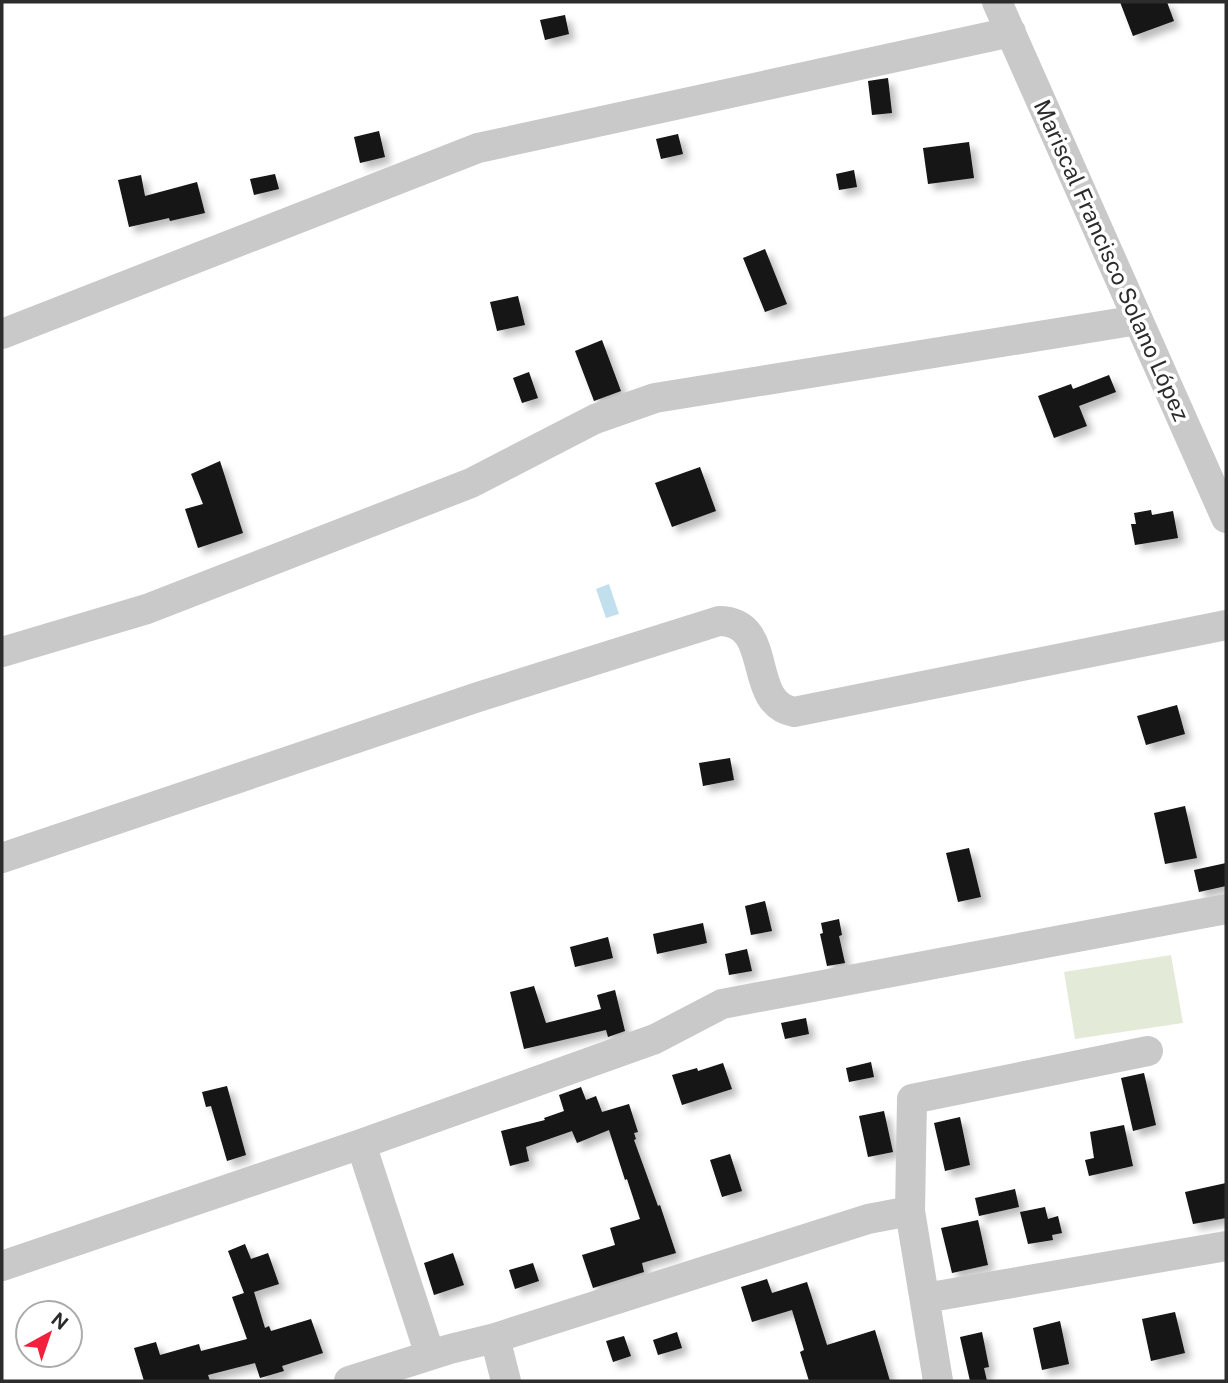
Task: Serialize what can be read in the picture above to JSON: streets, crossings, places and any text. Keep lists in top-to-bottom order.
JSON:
{
  "streets": {
    "street": ["Mariscal Francisco Solano López"]
  },
  "north": "top right"
}
